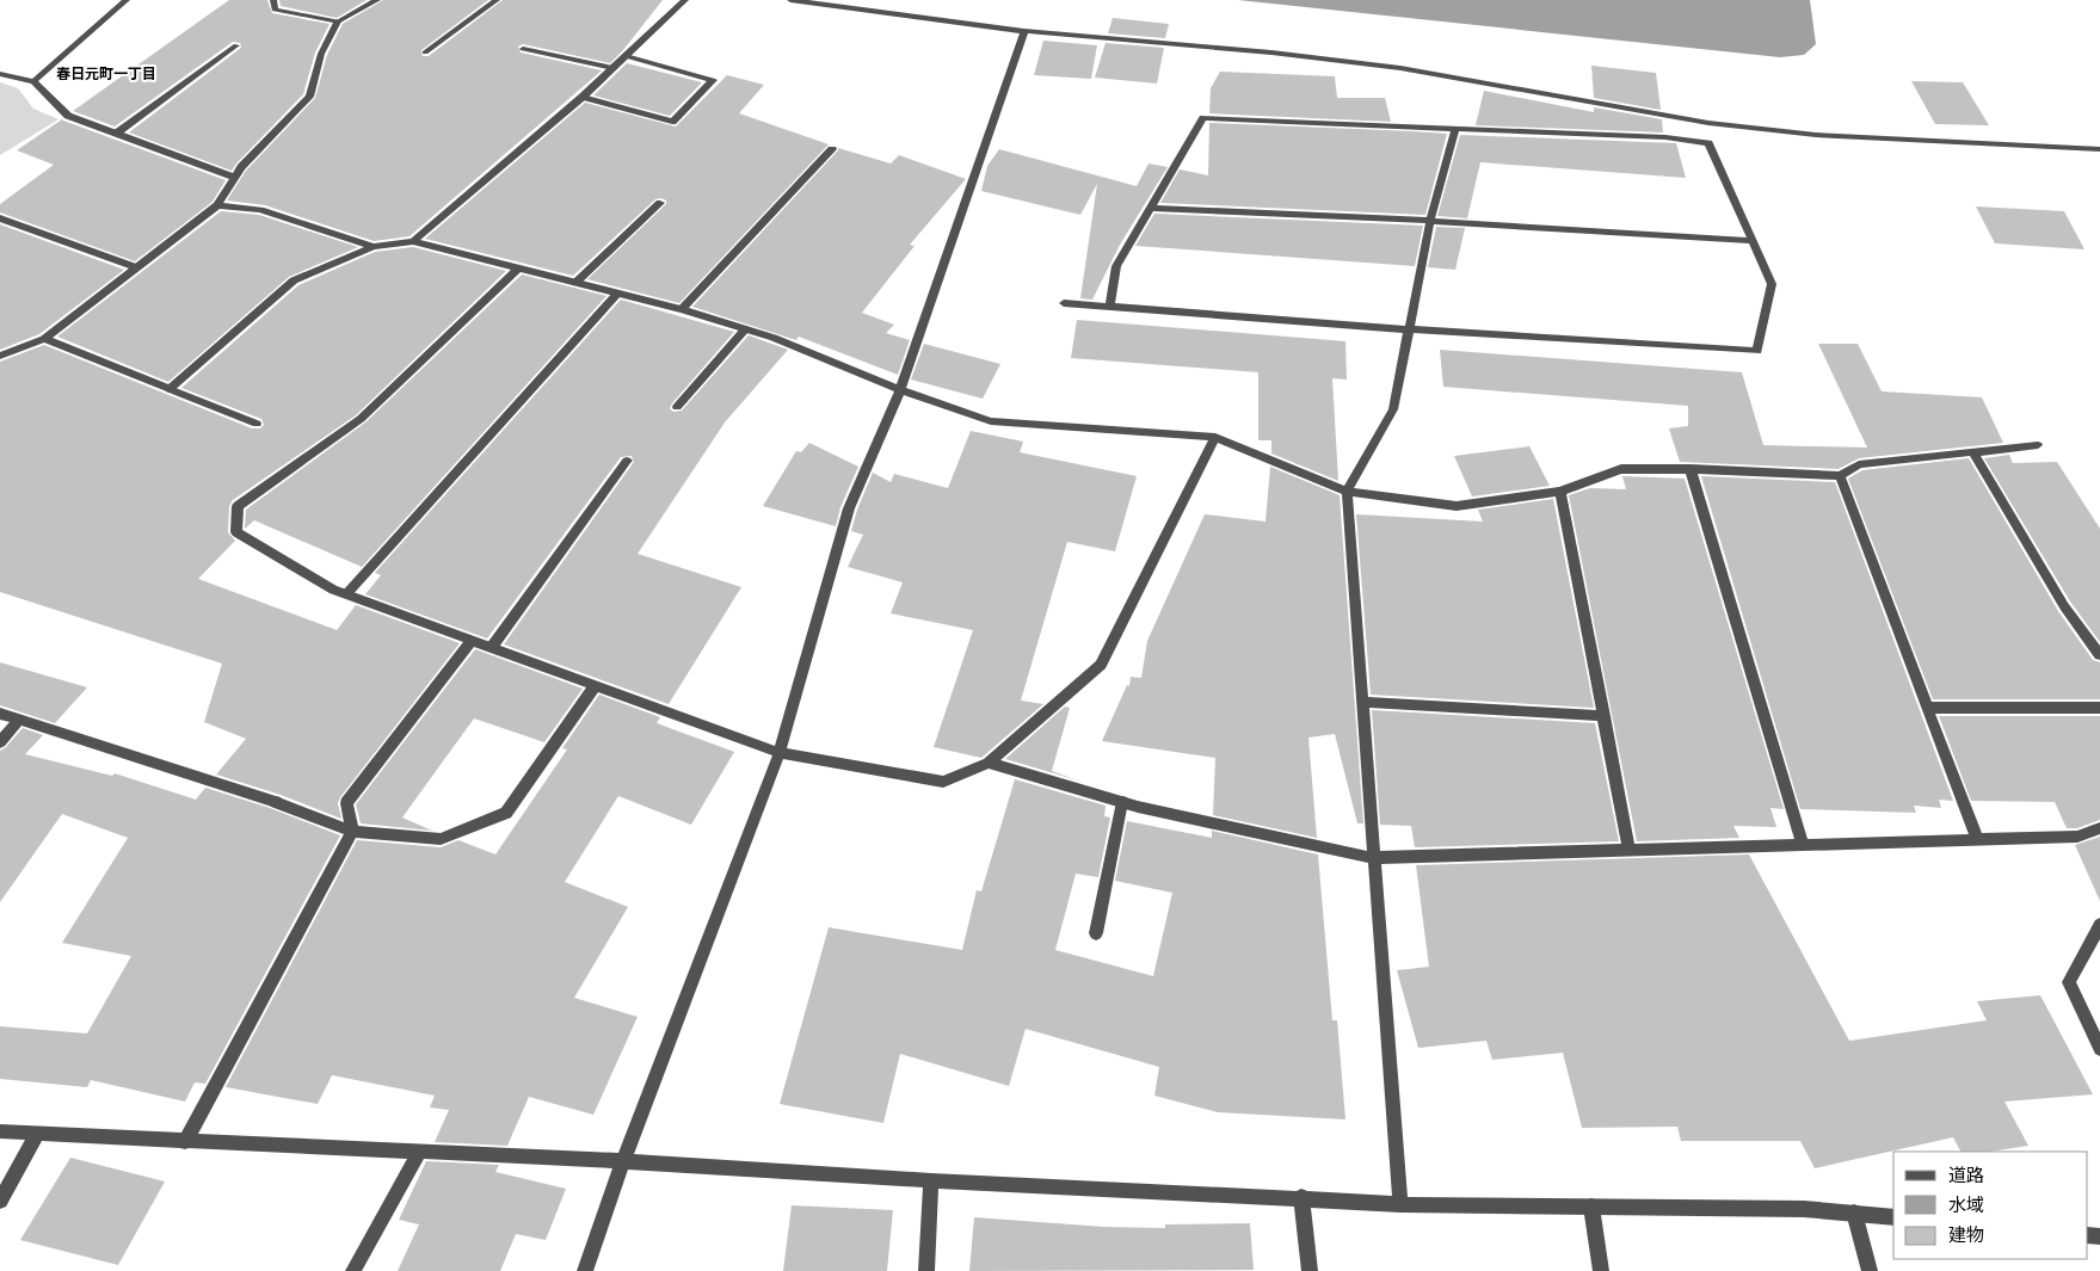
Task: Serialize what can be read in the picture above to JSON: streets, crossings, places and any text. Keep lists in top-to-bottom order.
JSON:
{
  "districts": ["春日元町一丁目"],
  "legend": ["道路", "水域", "建物"]
}
